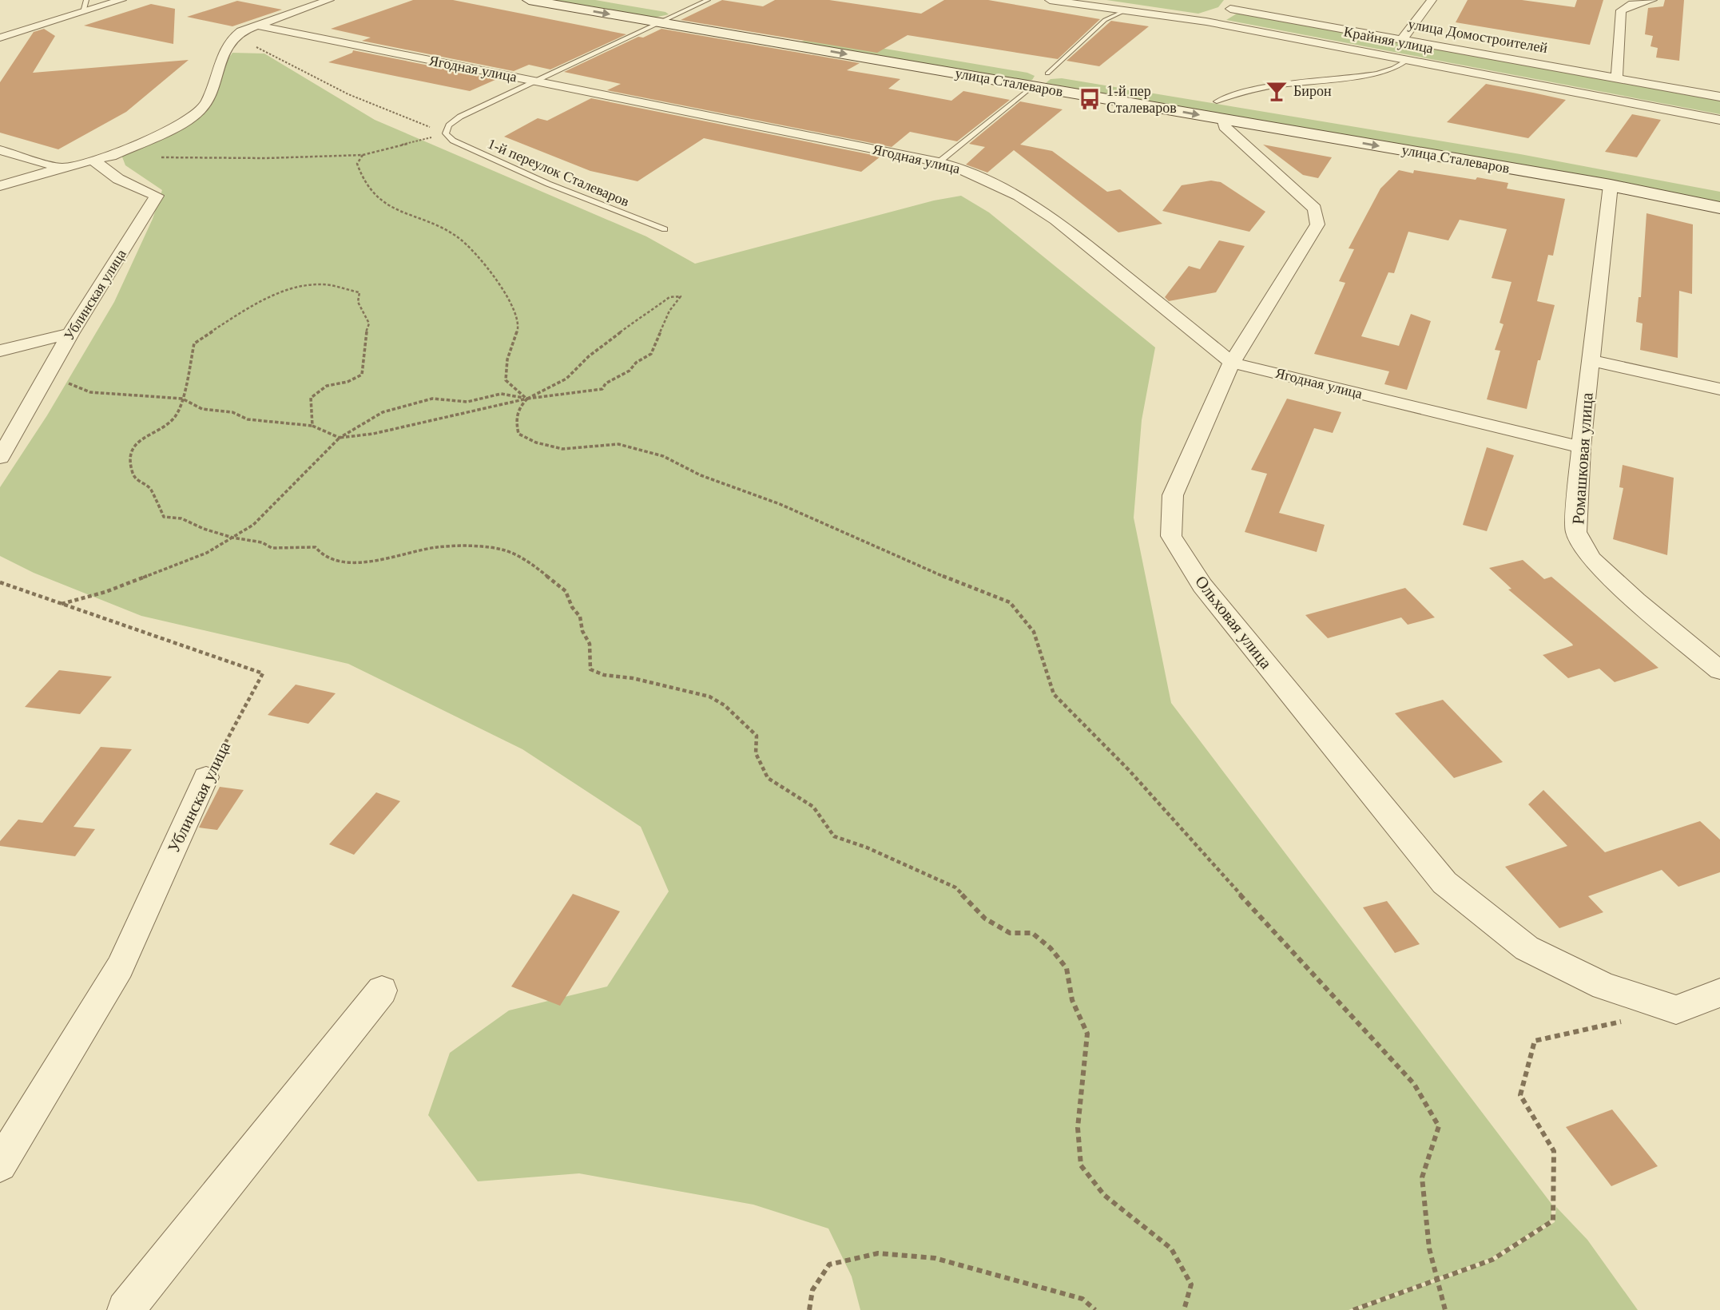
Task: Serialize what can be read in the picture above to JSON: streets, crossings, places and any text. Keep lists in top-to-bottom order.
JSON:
{
  "streets": {
    "main road": ["улица Сталеваров"],
    "street": [
      "улица Домостроителей",
      "Крайняя улица",
      "Ягодная улица",
      "Ублинская улица",
      "Ромашковая улица",
      "Ольховая улица"
    ],
    "lane": ["1-й переулок Сталеваров"]
  },
  "crossings": [
    ["улица Домостроителей", "Крайняя улица"],
    ["Ягодная улица", "Ромашковая улица"],
    ["Ягодная улица", "Ольховая улица"],
    ["улица Сталеваров", "Ромашковая улица"],
    ["улица Сталеваров", "Ольховая улица"]
  ],
  "places": {
    "bar": ["Бирон"],
    "bus stop": ["1-й пер Сталеваров"]
  }
}
